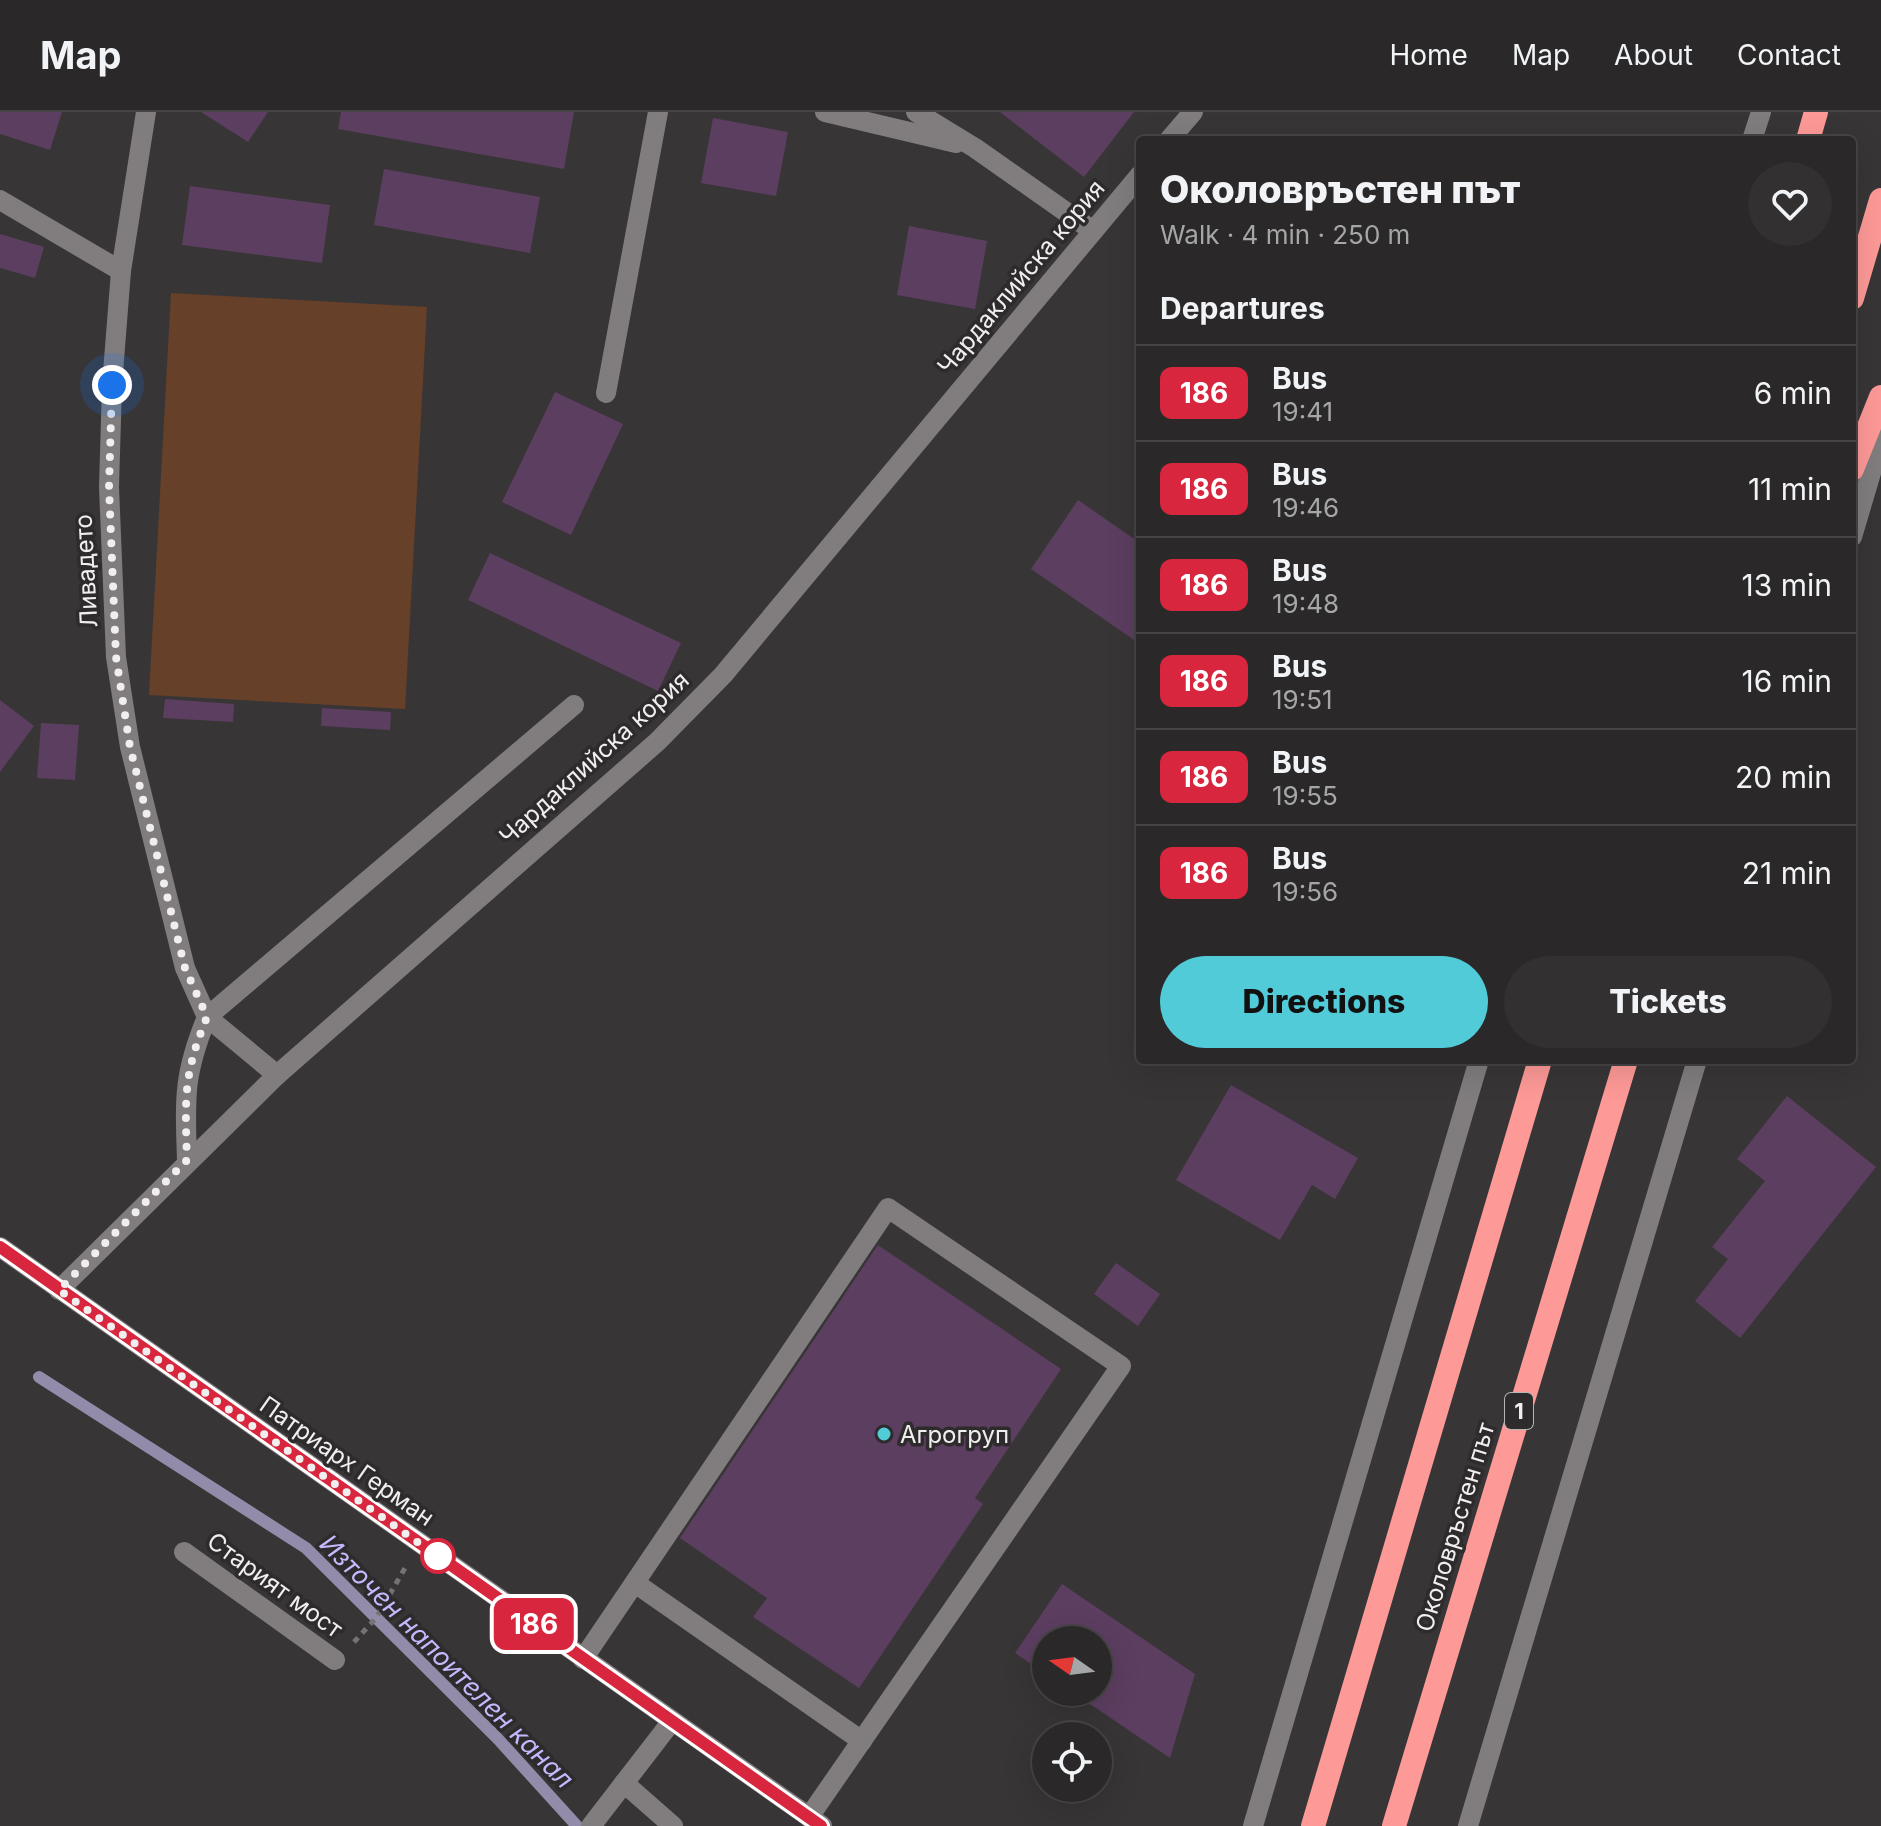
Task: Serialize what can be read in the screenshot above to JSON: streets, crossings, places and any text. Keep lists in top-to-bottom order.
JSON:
{
  "streets": {
    "highway": ["1", "Околовръстен път"],
    "street": [
      "Чардаклийска кория",
      "Ливадето",
      "Патриарх Герман",
      "Старият мост"
    ]
  },
  "crossings": [
    ["Чардаклийска кория", "Ливадето"],
    ["Чардаклийска кория", "Патриарх Герман"]
  ],
  "water": ["Източен напоителен канал"],
  "places": ["Агрогруп"],
  "lines": ["bus line 186"],
  "north": "left",
  "page": {
    "header": "Map",
    "nav": [
      "Home",
      "Map",
      "About",
      "Contact"
    ],
    "on_map": "186",
    "heading": [
      ["Околовръстен път", "Walk · 4 min · 250 m"],
      "Departures"
    ],
    "list": [
      {
        "mark": "186",
        "name": "Bus",
        "note": "19:41",
        "value": "6 min"
      },
      {
        "mark": "186",
        "name": "Bus",
        "note": "19:46",
        "value": "11 min"
      },
      {
        "mark": "186",
        "name": "Bus",
        "note": "19:48",
        "value": "13 min"
      },
      {
        "mark": "186",
        "name": "Bus",
        "note": "19:51",
        "value": "16 min"
      },
      {
        "mark": "186",
        "name": "Bus",
        "note": "19:55",
        "value": "20 min"
      },
      {
        "mark": "186",
        "name": "Bus",
        "note": "19:56",
        "value": "21 min"
      }
    ],
    "buttons": ["Directions", "Tickets"]
  }
}
